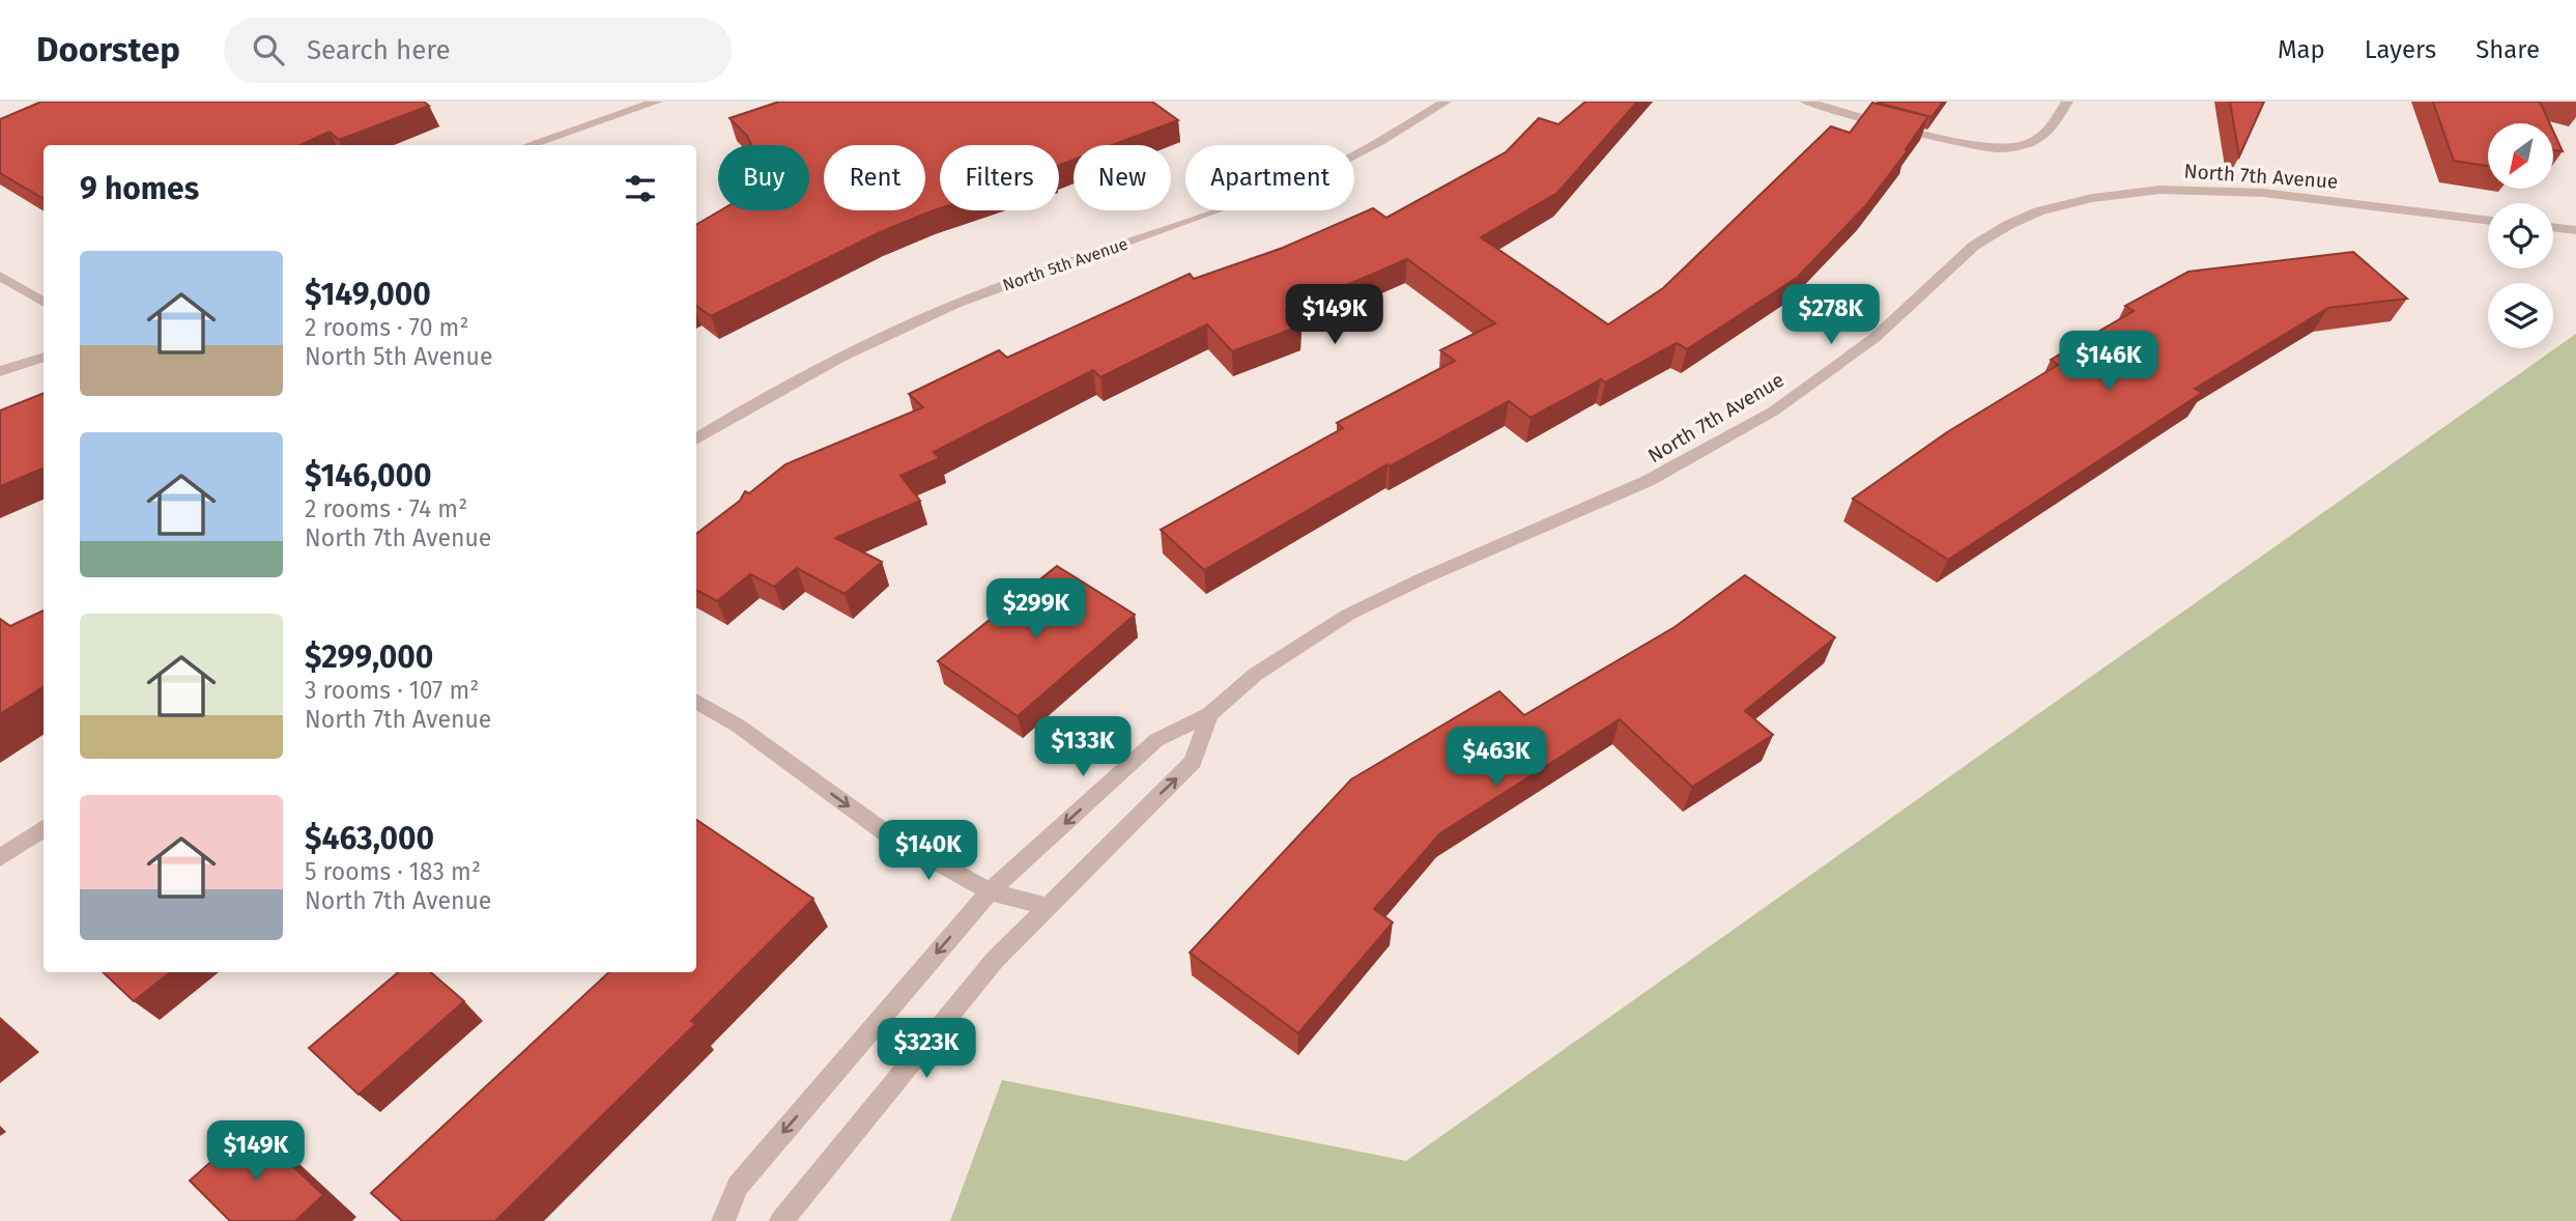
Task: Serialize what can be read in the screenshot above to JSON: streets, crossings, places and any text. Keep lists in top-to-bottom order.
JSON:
{
  "streets": {
    "street": ["North 7th Avenue", "North 5th Avenue"]
  },
  "north": "bottom left",
  "page": {
    "header": "Doorstep",
    "search": "Search here",
    "nav": ["Map", "Layers", "Share"],
    "chip": [
      "Buy",
      "Rent",
      "Filters",
      "New",
      "Apartment"
    ],
    "heading": "9 homes",
    "list": [
      {
        "name": "$149,000",
        "note": "2 rooms · 70 m² · North 5th Avenue"
      },
      {
        "name": "$146,000",
        "note": "2 rooms · 74 m² · North 7th Avenue"
      },
      {
        "name": "$299,000",
        "note": "3 rooms · 107 m² · North 7th Avenue"
      },
      {
        "name": "$463,000",
        "note": "5 rooms · 183 m² · North 7th Avenue"
      }
    ],
    "price": [
      "$149K",
      "$278K",
      "$146K",
      "$299K",
      "$133K",
      "$463K",
      "$140K",
      "$323K",
      "$149K"
    ]
  }
}
